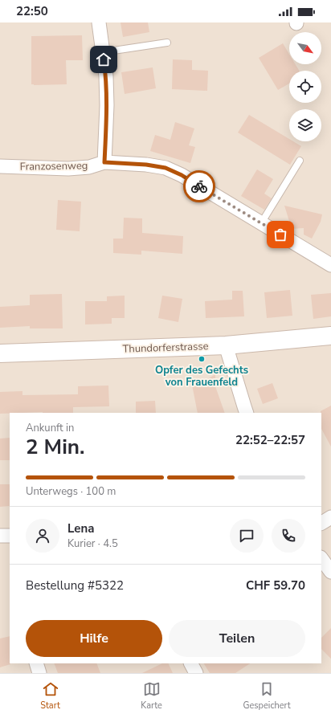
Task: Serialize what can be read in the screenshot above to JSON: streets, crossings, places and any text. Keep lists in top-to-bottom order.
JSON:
{
  "streets": {
    "street": ["Franzosenweg", "Thundorferstrasse"]
  },
  "places": ["Opfer des Gefechts von Frauenfeld"],
  "north": "bottom right",
  "page": {
    "status": "22:50",
    "heading": ["2 Min.", "Ankunft in", "22:52–22:57"],
    "panel": [
      "Lena",
      "Kurier · 4.5",
      "Bestellung #5322",
      "CHF 59.70"
    ],
    "bar": "Unterwegs · 100 m",
    "buttons": ["Hilfe", "Teilen"],
    "tabs": ["Start", "Karte", "Gespeichert"]
  }
}
